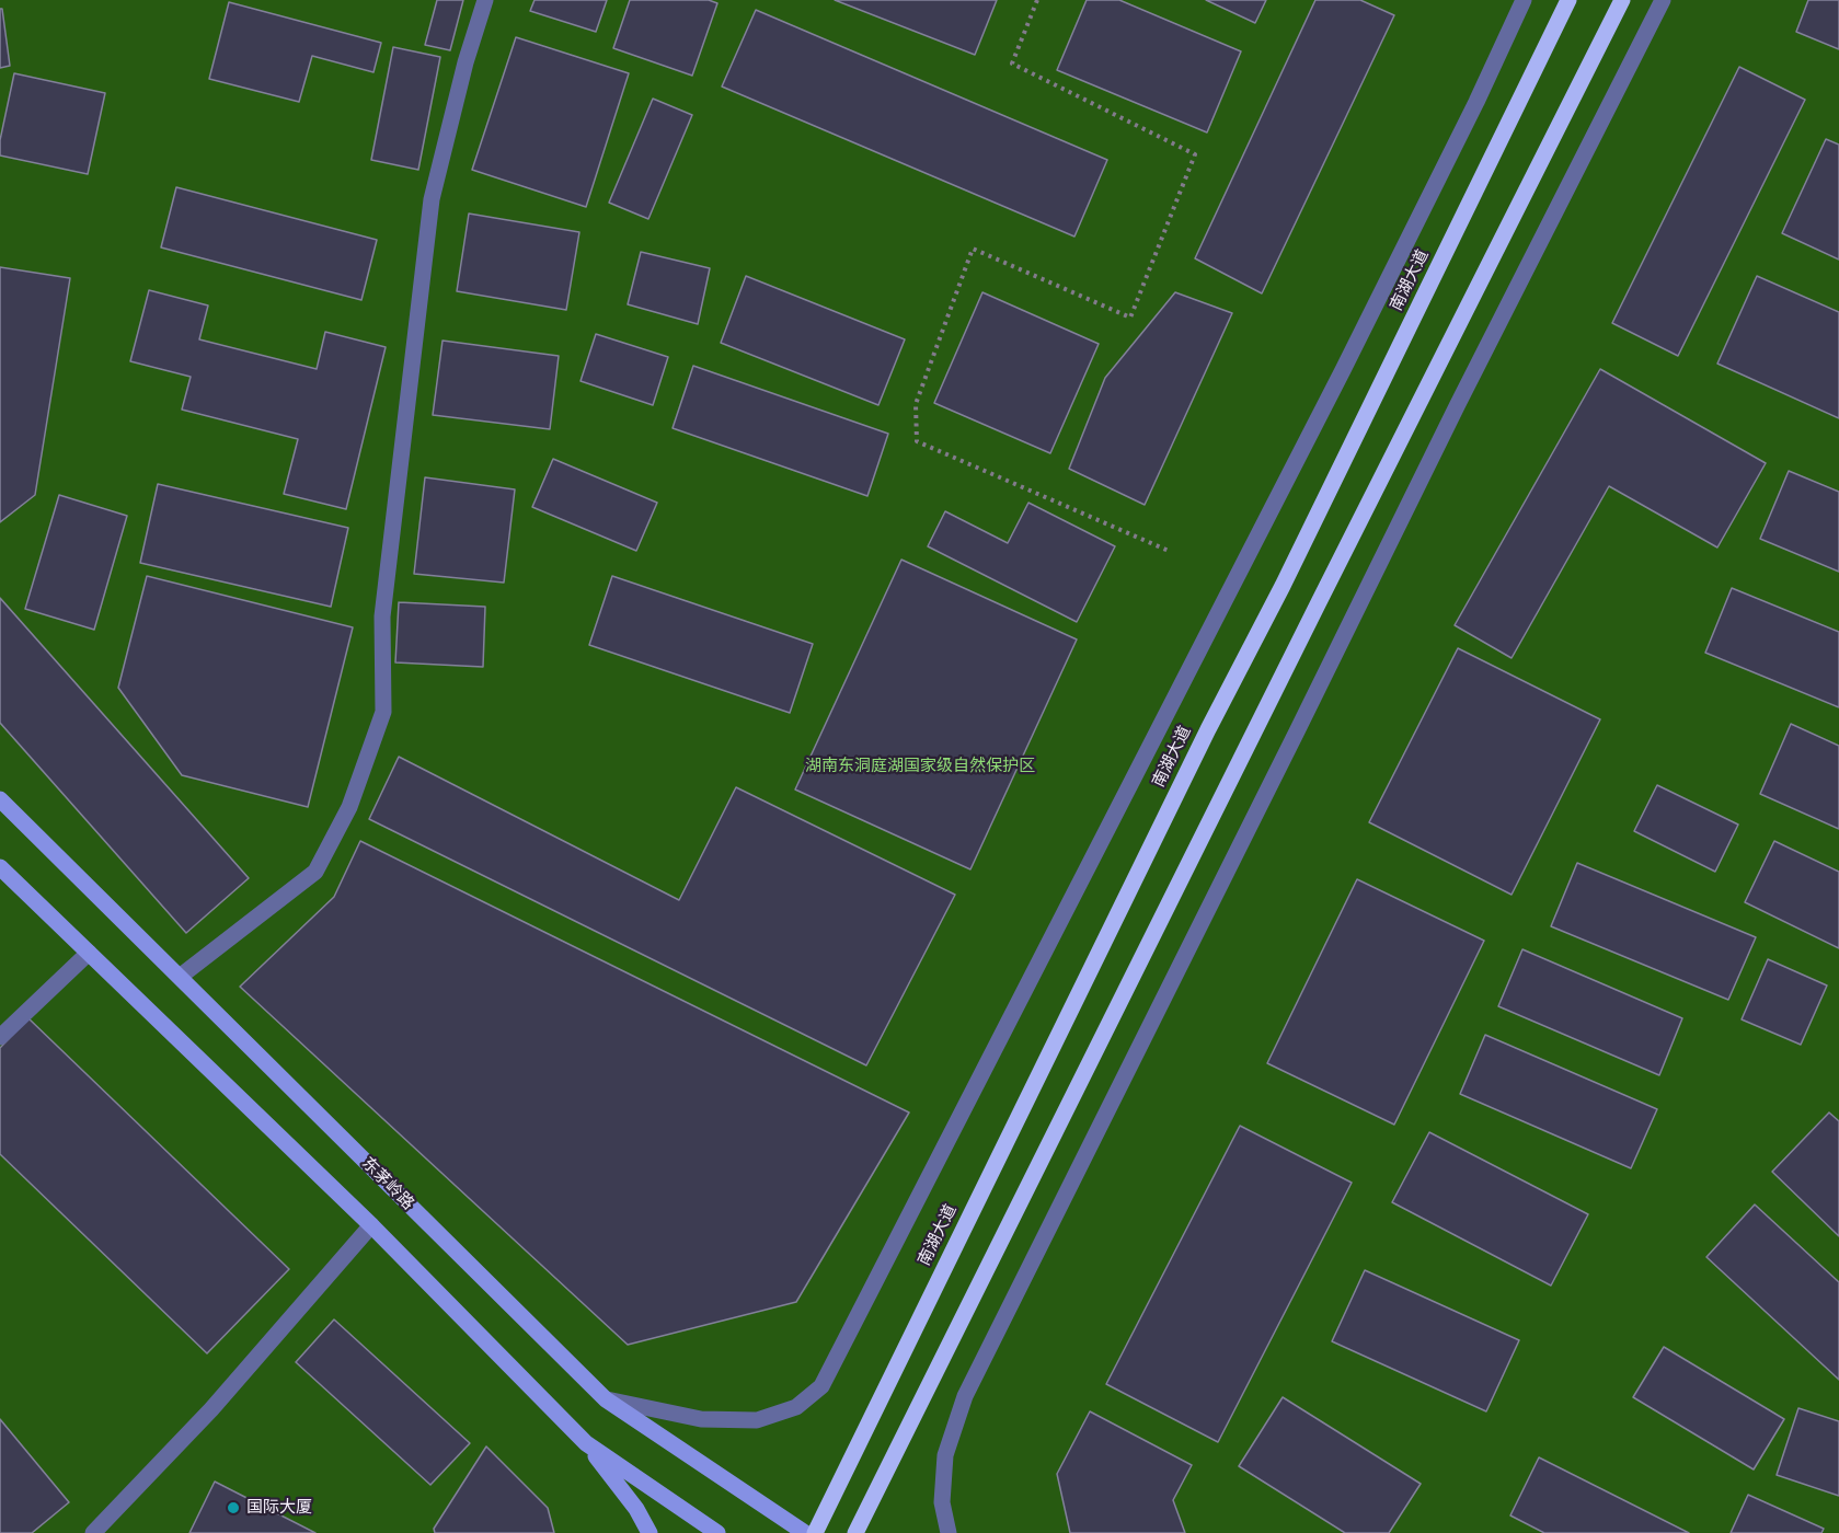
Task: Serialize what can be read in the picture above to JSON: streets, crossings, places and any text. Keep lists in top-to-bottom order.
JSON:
{
  "streets": {
    "main road": ["南湖大道", "东茅岭路"]
  },
  "parks": ["湖南东洞庭湖国家级自然保护区"],
  "places": ["国际大厦"]
}
